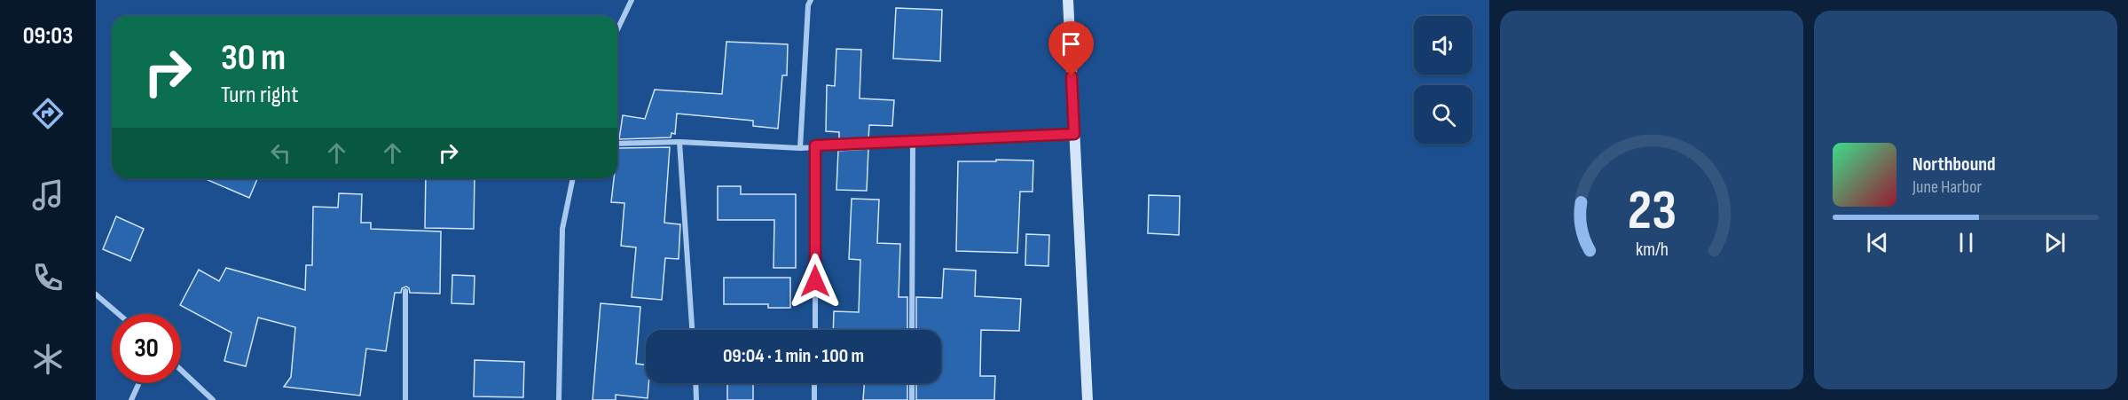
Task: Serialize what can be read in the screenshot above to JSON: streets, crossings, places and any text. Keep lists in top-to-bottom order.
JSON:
{
  "page": {
    "tabs": "09:03",
    "turn": ["30 m", "Turn right"],
    "song": ["Northbound", "June Harbor"],
    "limit": "30",
    "trip": "09:04 · 1 min · 100 m",
    "gauge": ["23", "km/h"]
  }
}
